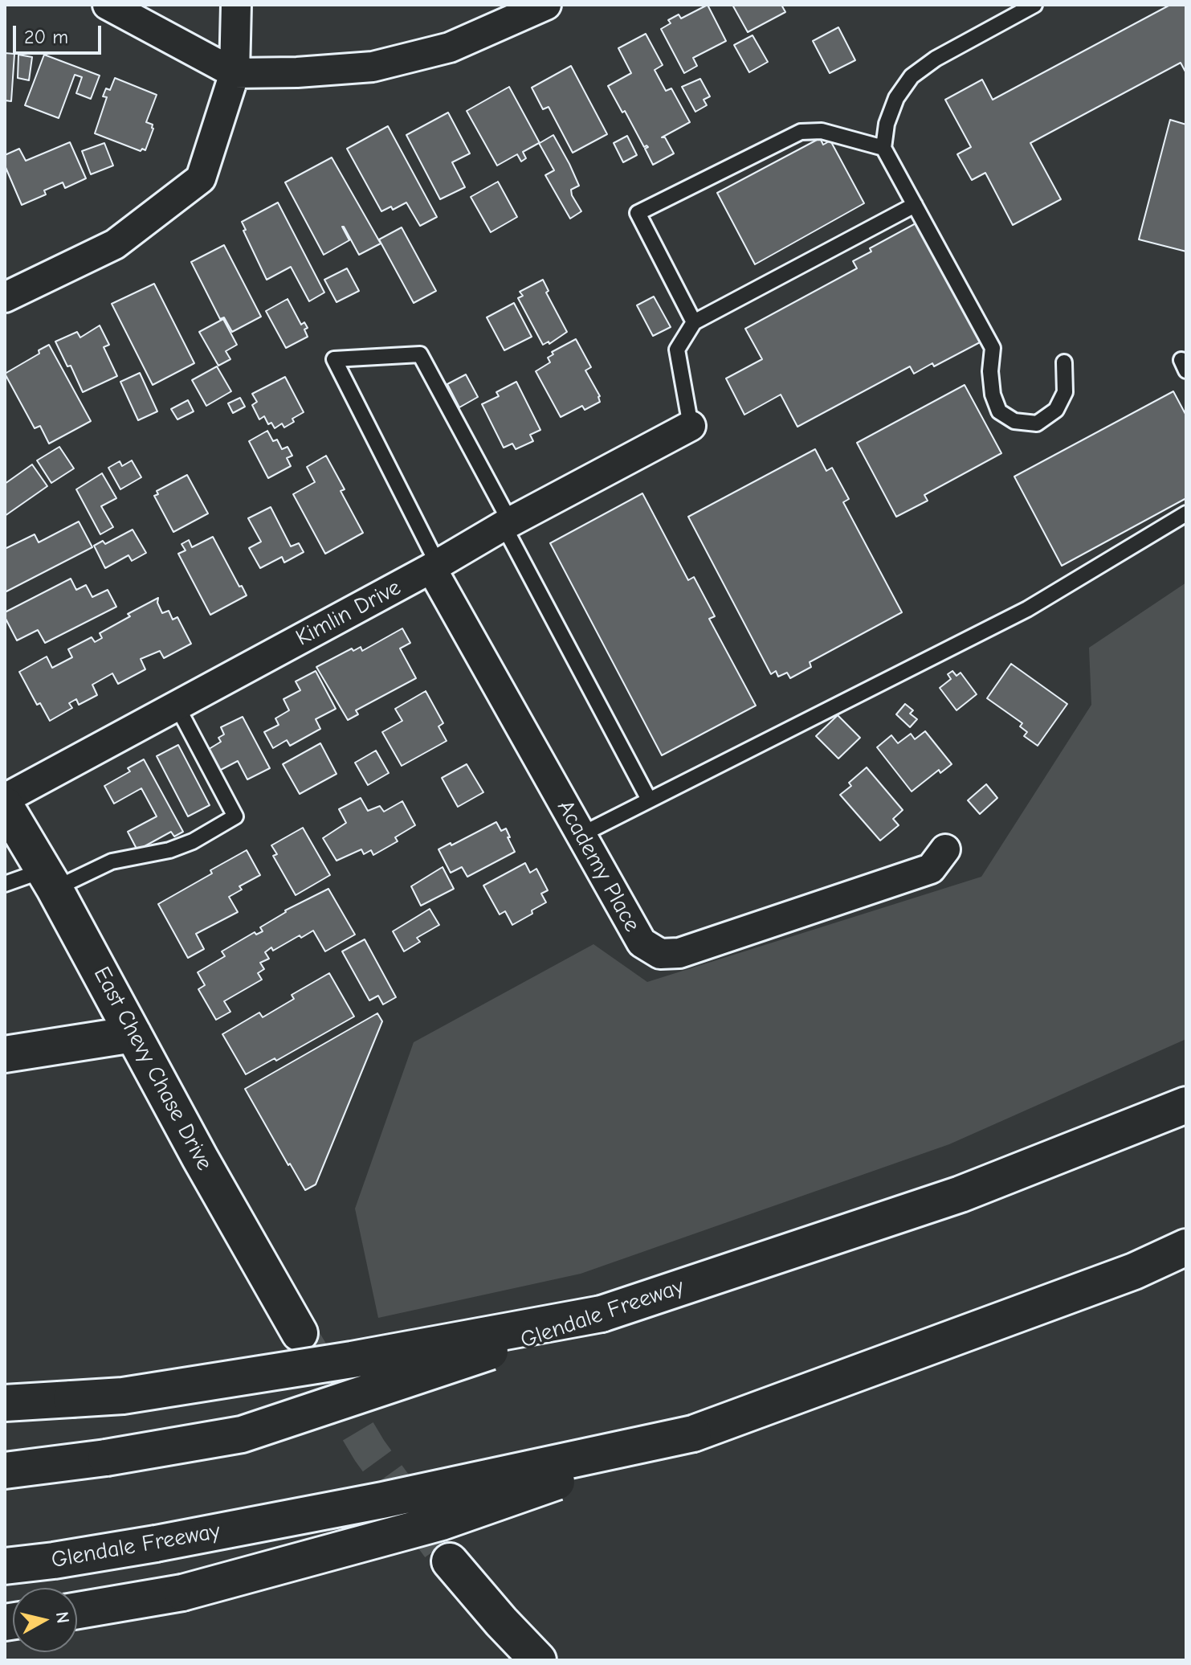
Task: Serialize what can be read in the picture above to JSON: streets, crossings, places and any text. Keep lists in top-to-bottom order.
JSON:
{
  "streets": {
    "main road": ["East Chevy Chase Drive", "Glendale Freeway"],
    "street": ["Kimlin Drive", "Academy Place"]
  },
  "crossings": [
    ["Kimlin Drive", "Academy Place"]
  ],
  "scale_bar": "20 m",
  "north": "right"
}
